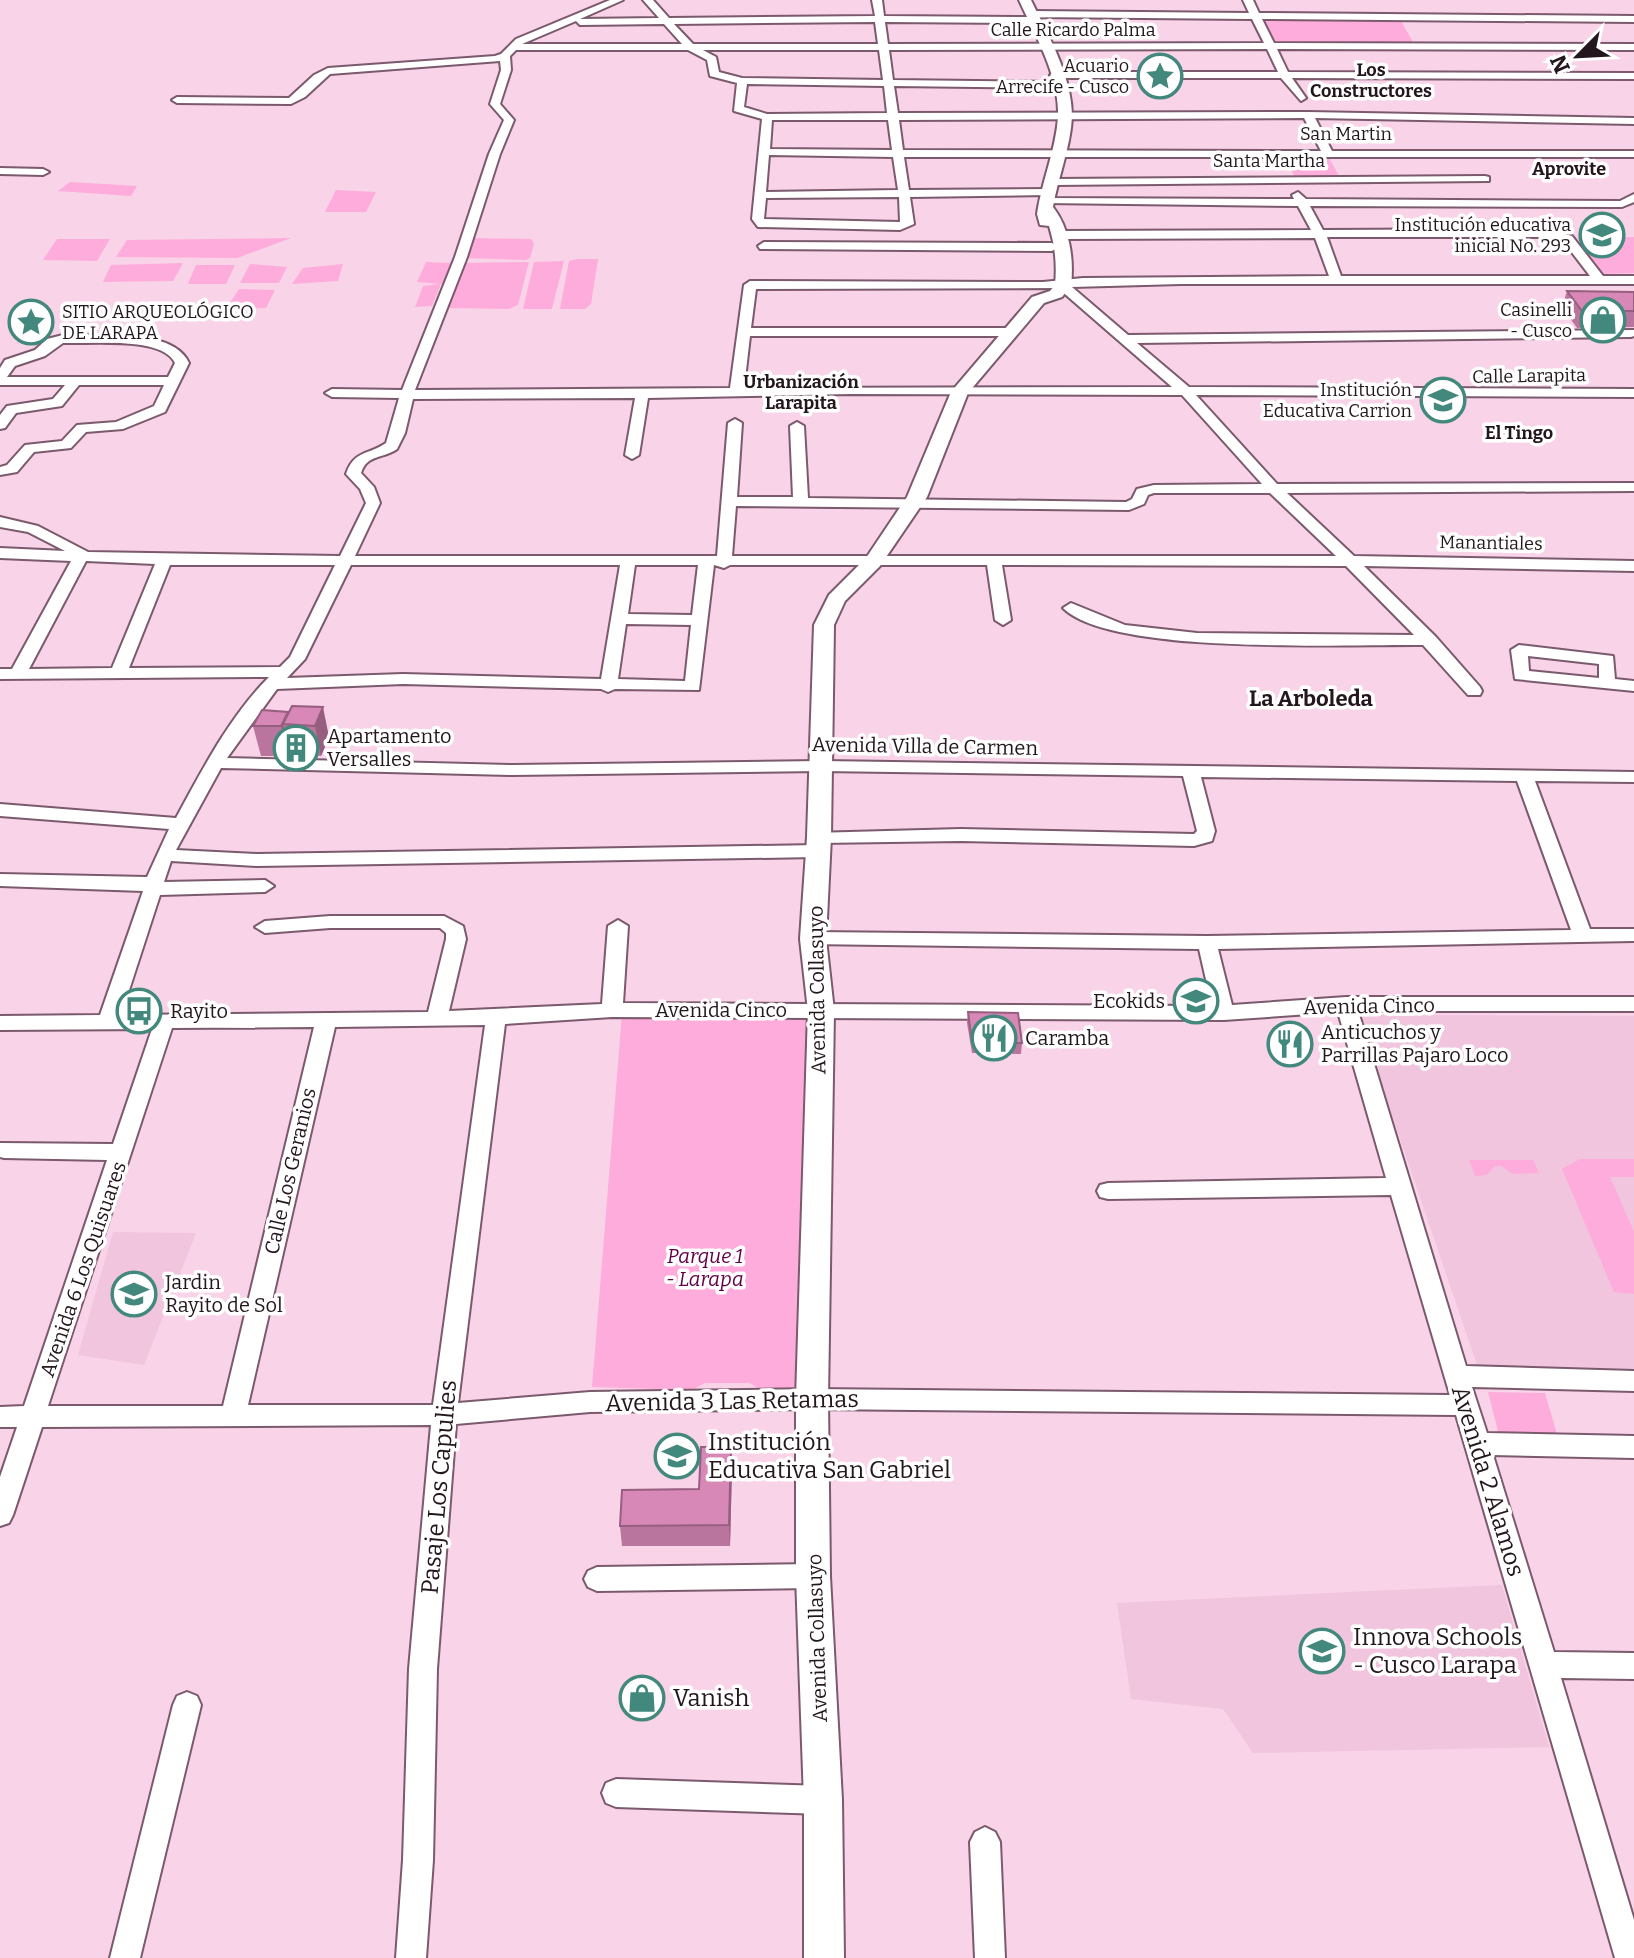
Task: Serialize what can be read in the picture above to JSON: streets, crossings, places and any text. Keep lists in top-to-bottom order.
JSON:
{
  "streets": {
    "street": [
      "Calle Ricardo Palma",
      "San Martin",
      "Santa Martha",
      "Calle Larapita",
      "Manantiales",
      "Avenida Villa de Carmen",
      "Avenida Collasuyo",
      "Avenida Cinco",
      "Calle Los Geranios",
      "Avenida 6 Los Quisuares",
      "Avenida 3 Las Retamas",
      "Avenida 2 Alamos",
      "Pasaje Los Capulies"
    ]
  },
  "crossings": [
    ["Calle Larapita", "Avenida Collasuyo"],
    ["Manantiales", "Avenida Collasuyo"],
    ["Avenida Villa de Carmen", "Avenida Collasuyo"],
    ["Avenida Collasuyo", "Avenida Cinco"],
    ["Avenida Collasuyo", "Avenida 3 Las Retamas"],
    ["Avenida Cinco", "Calle Los Geranios"],
    ["Avenida Cinco", "Avenida 6 Los Quisuares"],
    ["Avenida Cinco", "Avenida 2 Alamos"],
    ["Avenida Cinco", "Pasaje Los Capulies"],
    ["Calle Los Geranios", "Avenida 3 Las Retamas"],
    ["Avenida 6 Los Quisuares", "Avenida 3 Las Retamas"],
    ["Avenida 3 Las Retamas", "Avenida 2 Alamos"],
    ["Avenida 3 Las Retamas", "Pasaje Los Capulies"]
  ],
  "districts": [
    "Los Constructores",
    "Aprovite",
    "Urbanización Larapita",
    "El Tingo",
    "La Arboleda"
  ],
  "parks": ["Parque 1 - Larapa"],
  "places": {
    "place": ["Acuario Arrecife - Cusco", "SITIO ARQUEOLÓGICO DE LARAPA"],
    "school or university": [
      "Institución educativa inicial No. 293",
      "Institución Educativa Carrion",
      "Ecokids",
      "Jardin Rayito de Sol",
      "Institución Educativa San Gabriel",
      "Innova Schools - Cusco Larapa"
    ],
    "shop": ["Casinelli - Cusco", "Vanish"],
    "building": ["Apartamento Versalles"],
    "bus stop": ["Rayito"],
    "restaurant": ["Caramba", "Anticuchos y Parrillas Pajaro Loco"]
  },
  "north": "bottom left"
}
